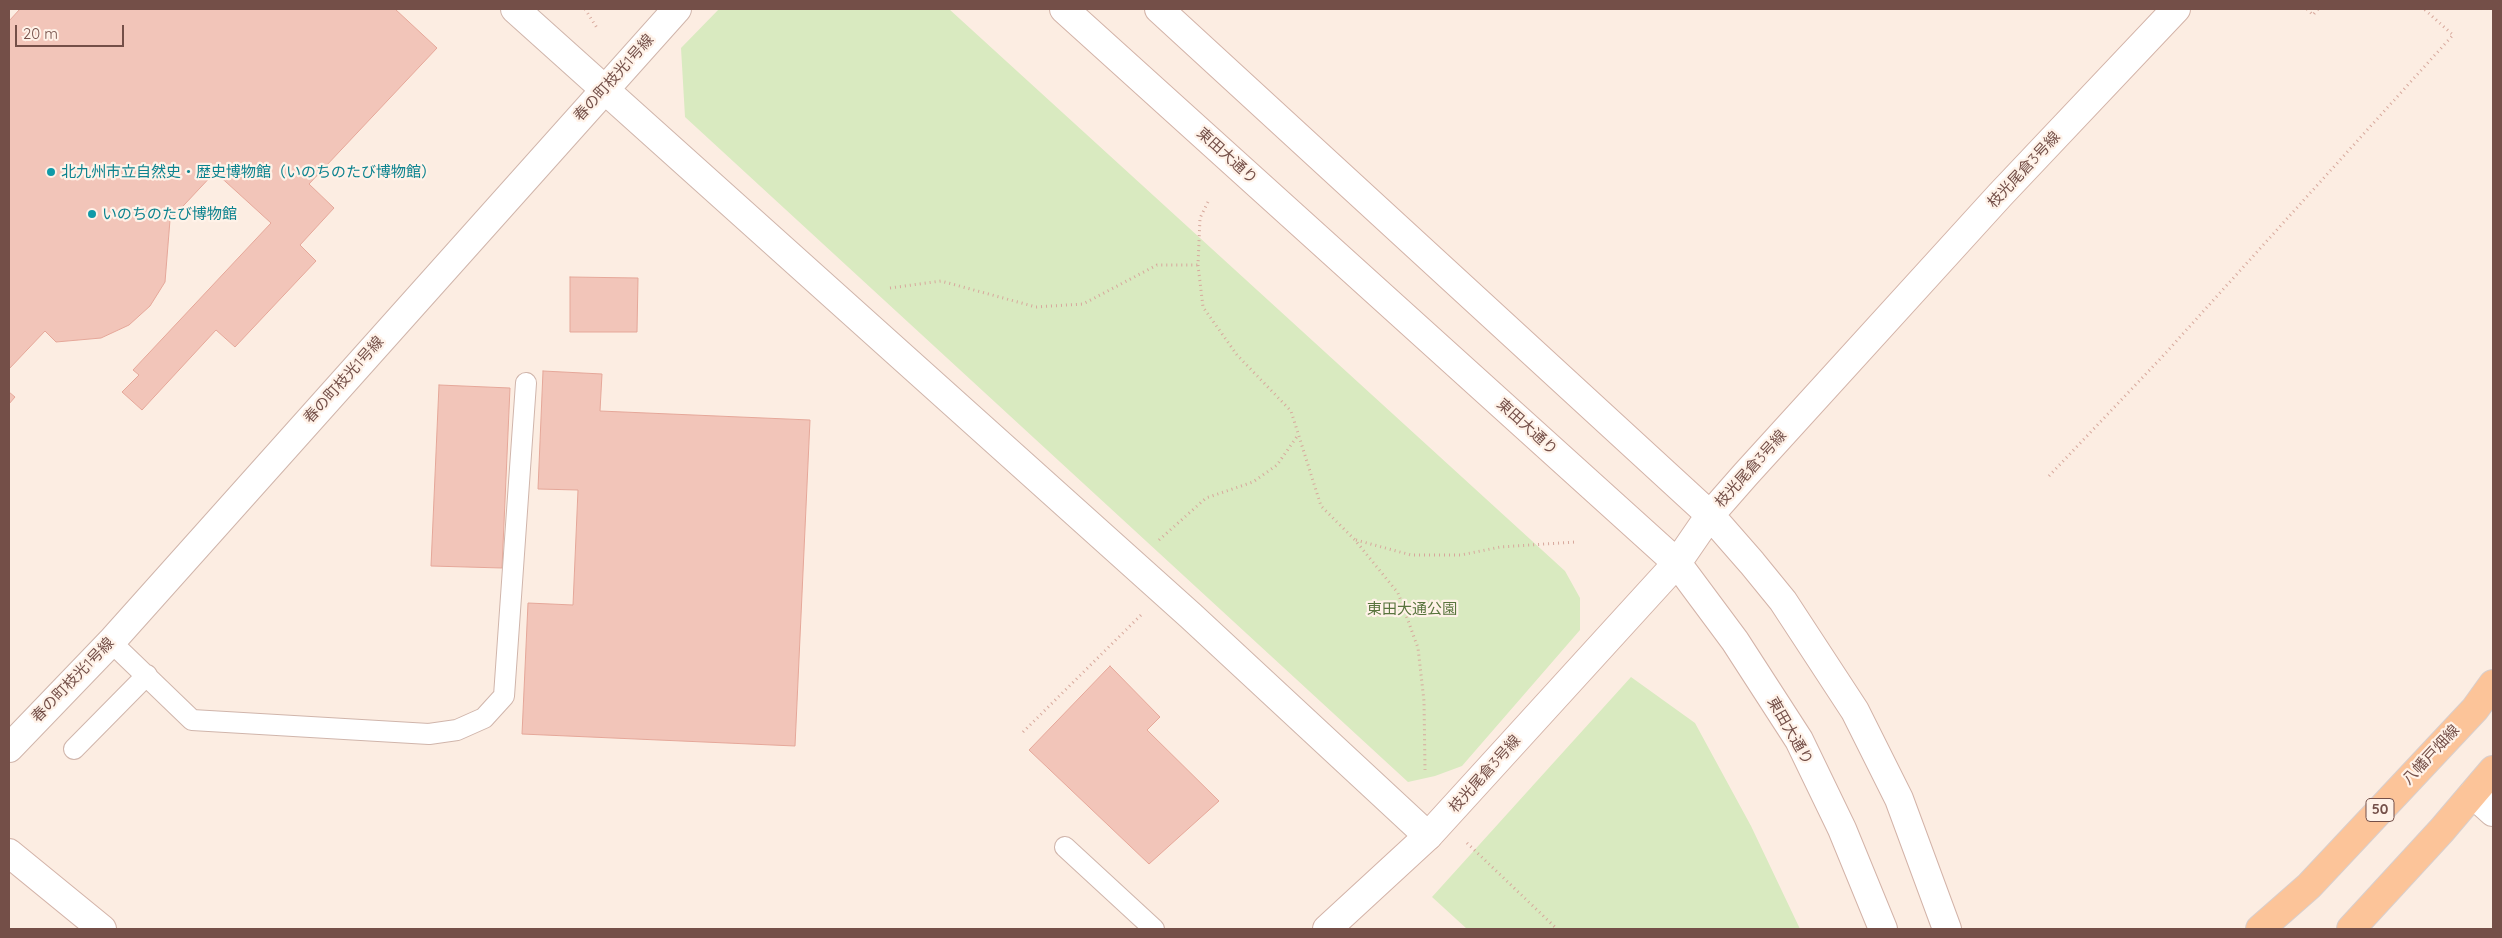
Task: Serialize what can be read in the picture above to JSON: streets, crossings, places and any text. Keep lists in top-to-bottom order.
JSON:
{
  "streets": {
    "main road": ["八幡戸畑線", "50"],
    "street": ["春の町枝光1号線", "東田大通り", "枝光尾倉3号線"]
  },
  "crossings": [
    ["東田大通り", "枝光尾倉3号線"]
  ],
  "parks": ["東田大通公園"],
  "places": ["北九州市立自然史・歴史博物館（いのちのたび博物館）", "いのちのたび博物館"],
  "scale_bar": "20 m"
}
